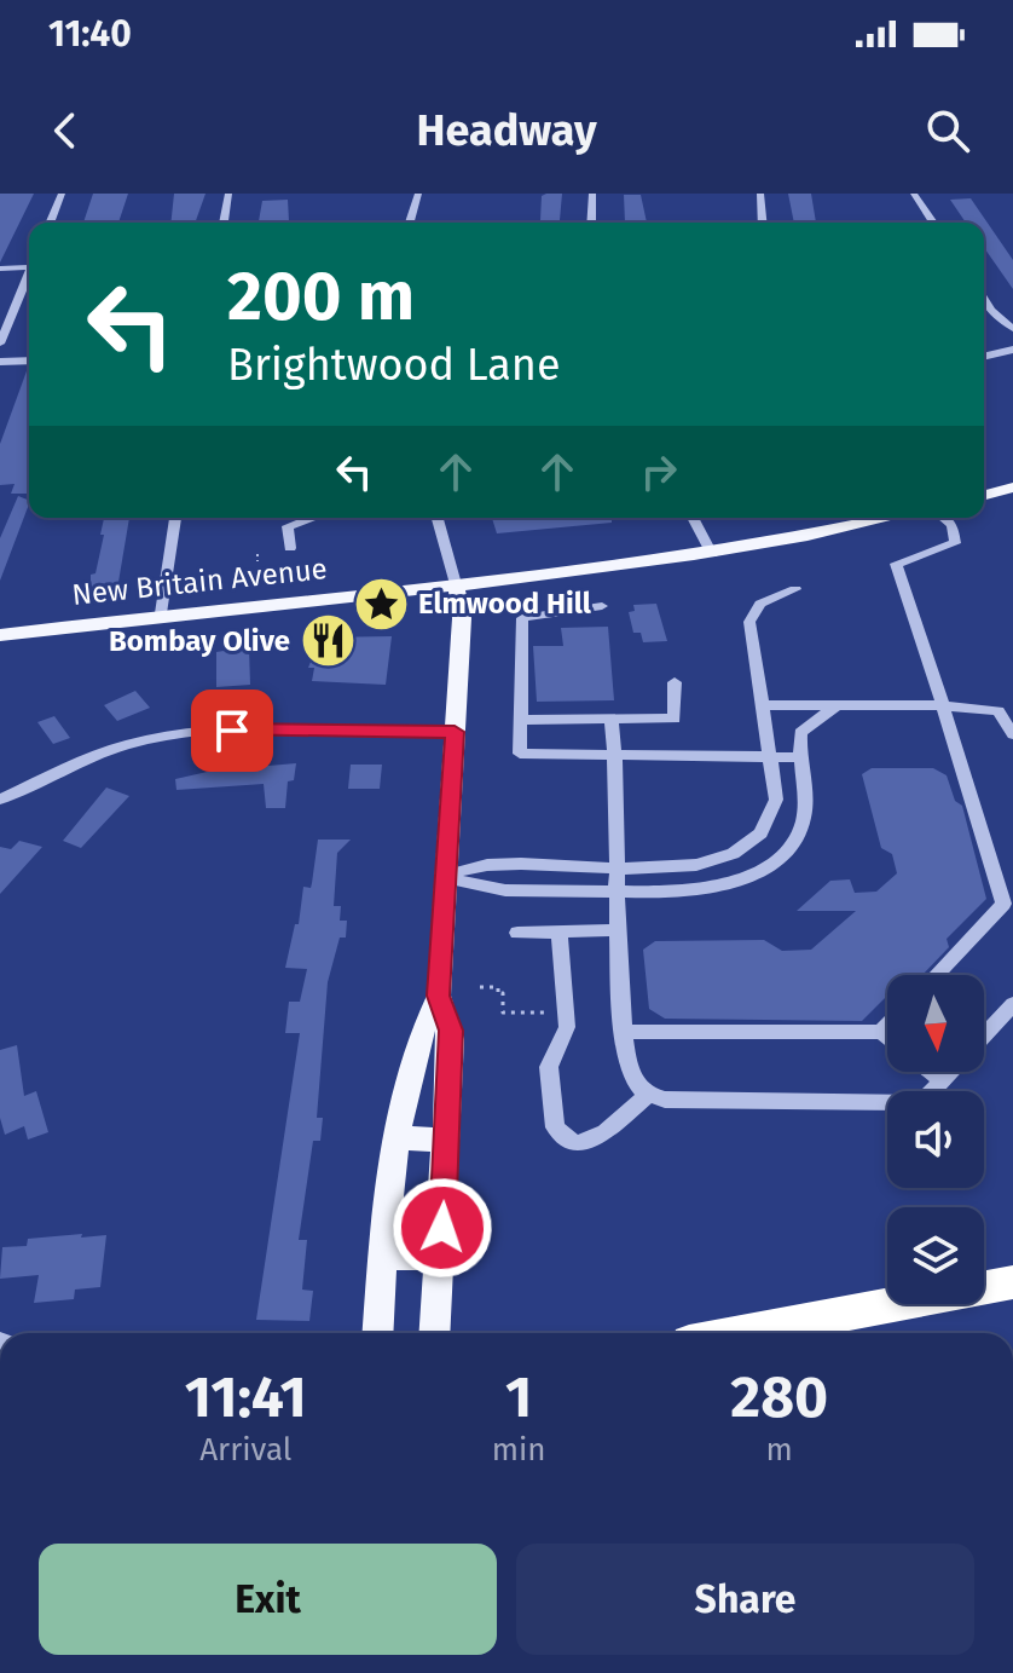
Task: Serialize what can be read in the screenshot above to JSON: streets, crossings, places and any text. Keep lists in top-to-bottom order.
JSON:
{
  "streets": {
    "main road": ["New Britain Avenue"]
  },
  "places": {
    "place": ["Elmwood Hill"],
    "restaurant": ["Bombay Olive"]
  },
  "north": "bottom",
  "page": {
    "status": "11:40",
    "header": "Headway",
    "turn": ["200 m", "Brightwood Lane"],
    "eta": [
      "11:41",
      "Arrival",
      "1",
      "min",
      "280",
      "m"
    ],
    "buttons": ["Exit", "Share"]
  }
}
